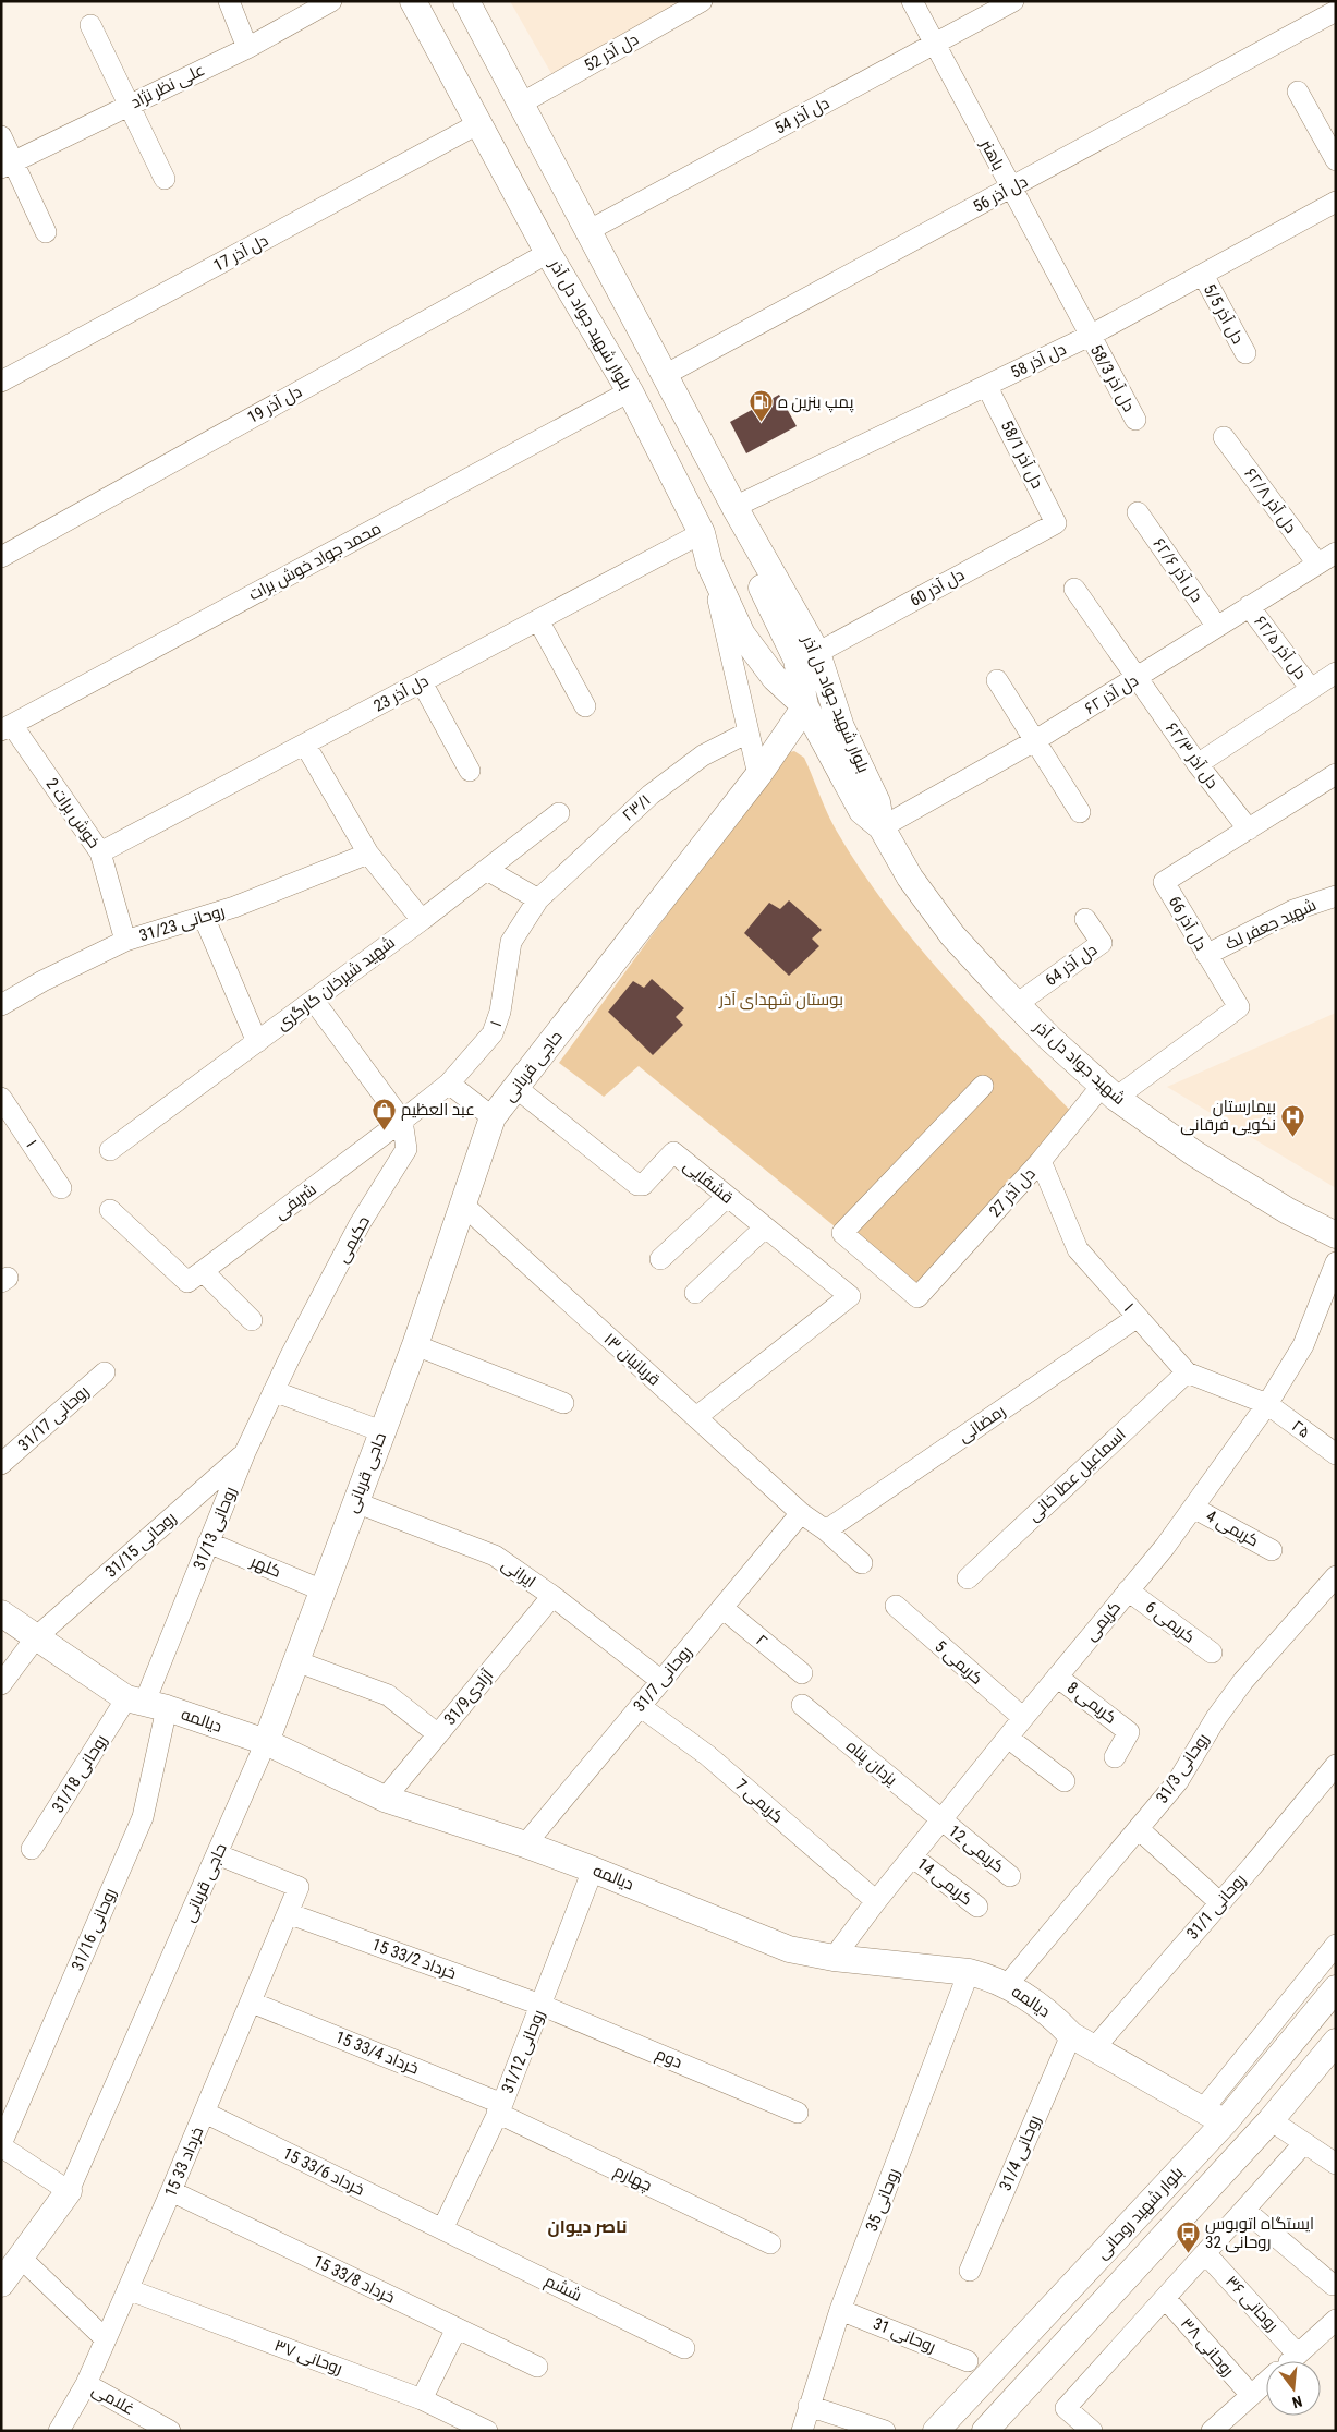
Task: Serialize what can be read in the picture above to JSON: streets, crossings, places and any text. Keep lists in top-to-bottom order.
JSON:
{
  "streets": {
    "main road": [
      "بلوار شهید جواد دل آذر",
      "شهید جواد دل آذر",
      "حاجی قربانی",
      "دیالمه",
      "بلوار شهید روحانی"
    ],
    "street": [
      "دل آذر 52",
      "علی نظر نژاد",
      "دل آذر 54",
      "باهنر",
      "دل آذر 56",
      "دل آذر 17",
      "دل آذر 5/5",
      "دل آذر 58",
      "دل آذر 58/3",
      "دل آذر 19",
      "دل آذر 58/1",
      "دل آذر ۶۲/۸",
      "محمد جواد خوش برات",
      "دل آذر ۶۲/۶",
      "دل آذر 60",
      "دل آذر ۶۲/۵",
      "دل آذر 23",
      "دل آذر ۶۲",
      "دل آذر ۶۲/۳",
      "۲۳/۱",
      "خوش برات 2",
      "روحانی 31/23",
      "دل آذر 66",
      "شهید جعفر لک",
      "دل آذر 64",
      "شهید شیرخان کارگری",
      "۱",
      "قشقایی",
      "دل آذر 27",
      "شریفی",
      "حکیمی",
      "۱۳ قربانیان",
      "روحانی 31/17",
      "رمضانی",
      "۲۵",
      "اسماعیل عطا خانی",
      "روحانی 31/13",
      "کریمی 4",
      "روحانی 31/15",
      "کلهر",
      "ایرانی",
      "کریمی",
      "کریمی 6",
      "۲",
      "کریمی 5",
      "روحانی 31/7",
      "آزادی31/9",
      "کریمی 8",
      "یزدان پناه",
      "روحانی 31/3",
      "روحانی 31/18",
      "کریمی 7",
      "کریمی 12",
      "کریمی 14",
      "روحانی 31/1",
      "روحانی 31/16",
      "15 خرداد 33/2",
      "روحانی 31/12",
      "15 خرداد 33/4",
      "دوم",
      "روحانی 31/4",
      "15 خرداد 33",
      "15 خرداد 33/6",
      "چهارم",
      "روحانی 35",
      "15 خرداد 33/8",
      "ششم",
      "روحانی ۳۶",
      "روحانی 31",
      "روحانی ۳۸",
      "روحانی ۳۷",
      "غلامی"
    ]
  },
  "crossings": [
    ["دل آذر 52", "بلوار شهید جواد دل آذر"],
    ["دل آذر 54", "باهنر"],
    ["دل آذر 54", "بلوار شهید جواد دل آذر"],
    ["باهنر", "دل آذر 56"],
    ["باهنر", "دل آذر 58"],
    ["باهنر", "دل آذر 58/3"],
    ["دل آذر 56", "بلوار شهید جواد دل آذر"],
    ["دل آذر 17", "بلوار شهید جواد دل آذر"],
    ["دل آذر 5/5", "دل آذر 58"],
    ["بلوار شهید جواد دل آذر", "دل آذر 58"],
    ["بلوار شهید جواد دل آذر", "دل آذر 19"],
    ["بلوار شهید جواد دل آذر", "محمد جواد خوش برات"],
    ["بلوار شهید جواد دل آذر", "دل آذر 60"],
    ["بلوار شهید جواد دل آذر", "دل آذر 23"],
    ["بلوار شهید جواد دل آذر", "دل آذر ۶۲"],
    ["بلوار شهید جواد دل آذر", "شهید جواد دل آذر"],
    ["بلوار شهید جواد دل آذر", "حاجی قربانی"],
    ["دل آذر 58", "دل آذر 58/3"],
    ["دل آذر 58", "دل آذر 58/1"],
    ["دل آذر 58/1", "دل آذر 60"],
    ["دل آذر ۶۲/۸", "دل آذر ۶۲"],
    ["محمد جواد خوش برات", "خوش برات 2"],
    ["دل آذر ۶۲/۶", "دل آذر ۶۲"],
    ["دل آذر ۶۲/۵", "دل آذر ۶۲"],
    ["دل آذر 23", "خوش برات 2"],
    ["دل آذر ۶۲", "دل آذر ۶۲/۳"],
    ["دل آذر ۶۲", "شهید جواد دل آذر"],
    ["دل آذر ۶۲/۳", "دل آذر 66"],
    ["۲۳/۱", "۱"],
    ["خوش برات 2", "روحانی 31/23"],
    ["دل آذر 66", "شهید جعفر لک"],
    ["دل آذر 66", "شهید جواد دل آذر"],
    ["دل آذر 66", "دل آذر 27"],
    ["دل آذر 64", "شهید جواد دل آذر"],
    ["۱", "دل آذر 27"],
    ["۱", "شریفی"],
    ["۱", "حکیمی"],
    ["۱", "رمضانی"],
    ["۱", "۲۵"],
    ["۱", "اسماعیل عطا خانی"],
    ["۱", "کریمی"],
    ["شهید جواد دل آذر", "دل آذر 27"],
    ["حاجی قربانی", "قشقایی"],
    ["حاجی قربانی", "۱۳ قربانیان"],
    ["حاجی قربانی", "کلهر"],
    ["حاجی قربانی", "ایرانی"],
    ["حاجی قربانی", "دیالمه"],
    ["حاجی قربانی", "15 خرداد 33"],
    ["قشقایی", "۱۳ قربانیان"],
    ["شریفی", "حکیمی"],
    ["حکیمی", "روحانی 31/13"],
    ["۱۳ قربانیان", "رمضانی"],
    ["۱۳ قربانیان", "روحانی 31/7"],
    ["۲۵", "کریمی"],
    ["روحانی 31/13", "روحانی 31/15"],
    ["روحانی 31/13", "کلهر"],
    ["روحانی 31/13", "دیالمه"],
    ["روحانی 31/13", "روحانی 31/18"],
    ["روحانی 31/13", "روحانی 31/16"],
    ["کریمی 4", "کریمی"],
    ["روحانی 31/15", "دیالمه"],
    ["ایرانی", "روحانی 31/7"],
    ["ایرانی", "آزادی31/9"],
    ["کریمی", "کریمی 6"],
    ["کریمی", "کریمی 5"],
    ["کریمی", "کریمی 8"],
    ["کریمی", "دیالمه"],
    ["کریمی", "یزدان پناه"],
    ["کریمی", "کریمی 7"],
    ["کریمی", "کریمی 12"],
    ["کریمی", "کریمی 14"],
    ["۲", "روحانی 31/7"],
    ["روحانی 31/7", "دیالمه"],
    ["روحانی 31/7", "کریمی 7"],
    ["آزادی31/9", "دیالمه"],
    ["دیالمه", "روحانی 31/3"],
    ["دیالمه", "روحانی 31/18"],
    ["دیالمه", "روحانی 31/1"],
    ["دیالمه", "روحانی 31/16"],
    ["دیالمه", "روحانی 31/12"],
    ["دیالمه", "روحانی 31/4"],
    ["دیالمه", "روحانی 35"],
    ["دیالمه", "بلوار شهید روحانی"],
    ["یزدان پناه", "کریمی 12"],
    ["روحانی 31/18", "روحانی 31/16"],
    ["15 خرداد 33/2", "روحانی 31/12"],
    ["15 خرداد 33/2", "دوم"],
    ["15 خرداد 33/2", "15 خرداد 33"],
    ["روحانی 31/12", "15 خرداد 33/4"],
    ["روحانی 31/12", "دوم"],
    ["روحانی 31/12", "15 خرداد 33/6"],
    ["روحانی 31/12", "چهارم"],
    ["روحانی 31/12", "ششم"],
    ["15 خرداد 33/4", "15 خرداد 33"],
    ["15 خرداد 33/4", "چهارم"],
    ["15 خرداد 33", "15 خرداد 33/6"],
    ["15 خرداد 33", "15 خرداد 33/8"],
    ["15 خرداد 33", "روحانی ۳۷"],
    ["15 خرداد 33", "غلامی"],
    ["15 خرداد 33/6", "ششم"],
    ["روحانی 35", "روحانی 31"]
  ],
  "districts": ["ناصر دیوان"],
  "parks": ["بوستان شهدای آذر"],
  "places": {
    "fuel station": ["پمپ بنزین ه"],
    "shop": ["عبد العظيم"],
    "hospital": ["بیمارستان نکویی فرقانی"],
    "bus stop": ["ایستگاه اتوبوس روحانی 32"]
  },
  "north": "bottom"
}
